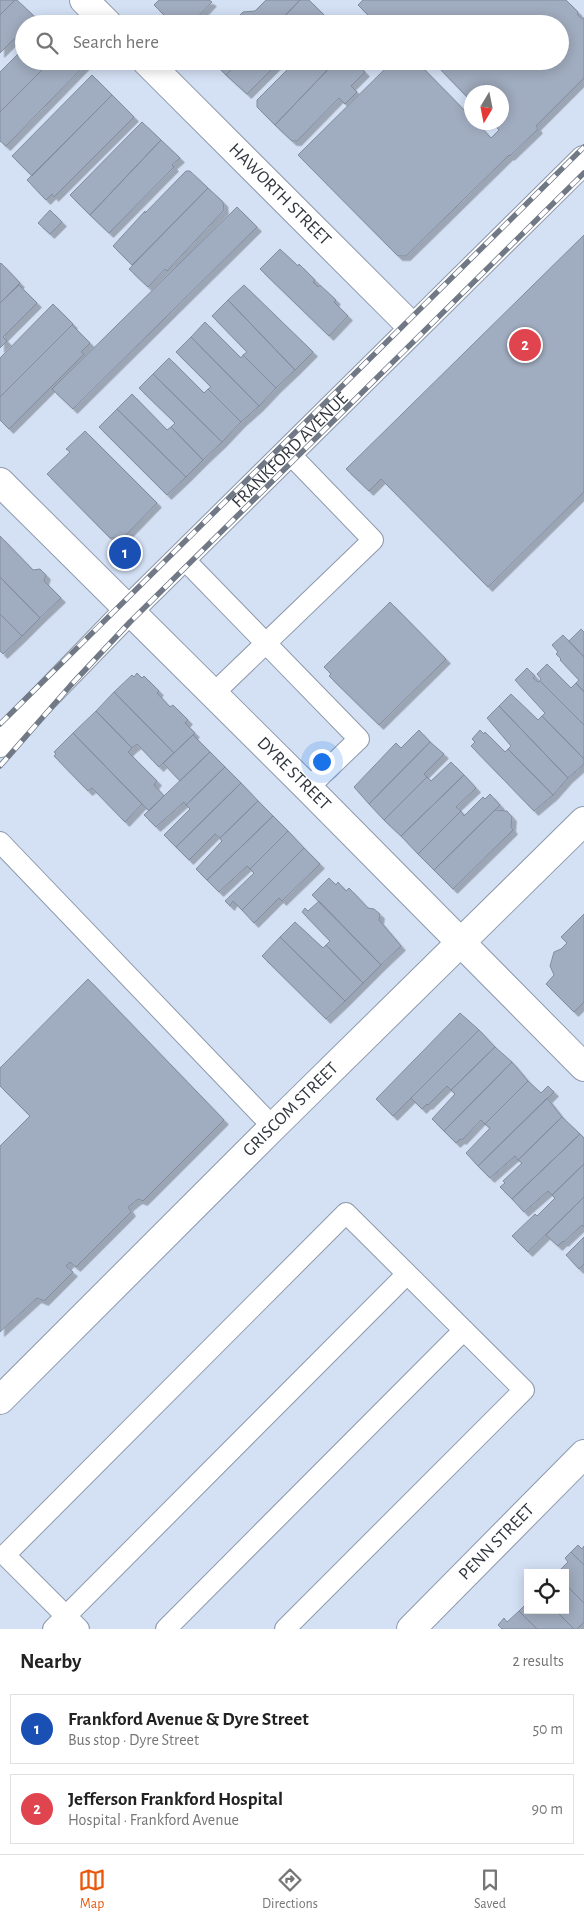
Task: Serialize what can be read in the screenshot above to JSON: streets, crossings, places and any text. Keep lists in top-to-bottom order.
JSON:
{
  "streets": {
    "street": [
      "HAWORTH STREET",
      "FRANKFORD AVENUE",
      "DYRE STREET",
      "GRISCOM STREET",
      "PENN STREET"
    ]
  },
  "crossings": [
    ["HAWORTH STREET", "FRANKFORD AVENUE"],
    ["FRANKFORD AVENUE", "DYRE STREET"],
    ["DYRE STREET", "GRISCOM STREET"]
  ],
  "north": "bottom",
  "page": {
    "search": "Search here",
    "pins": ["2", "1"],
    "heading": ["Nearby", "2 results"],
    "list": [
      {
        "mark": "1",
        "name": "Frankford Avenue & Dyre Street",
        "note": "Bus stop · Dyre Street",
        "value": "50 m"
      },
      {
        "mark": "2",
        "name": "Jefferson Frankford Hospital",
        "note": "Hospital · Frankford Avenue",
        "value": "90 m"
      }
    ],
    "nav": ["Map", "Directions", "Saved"]
  }
}
